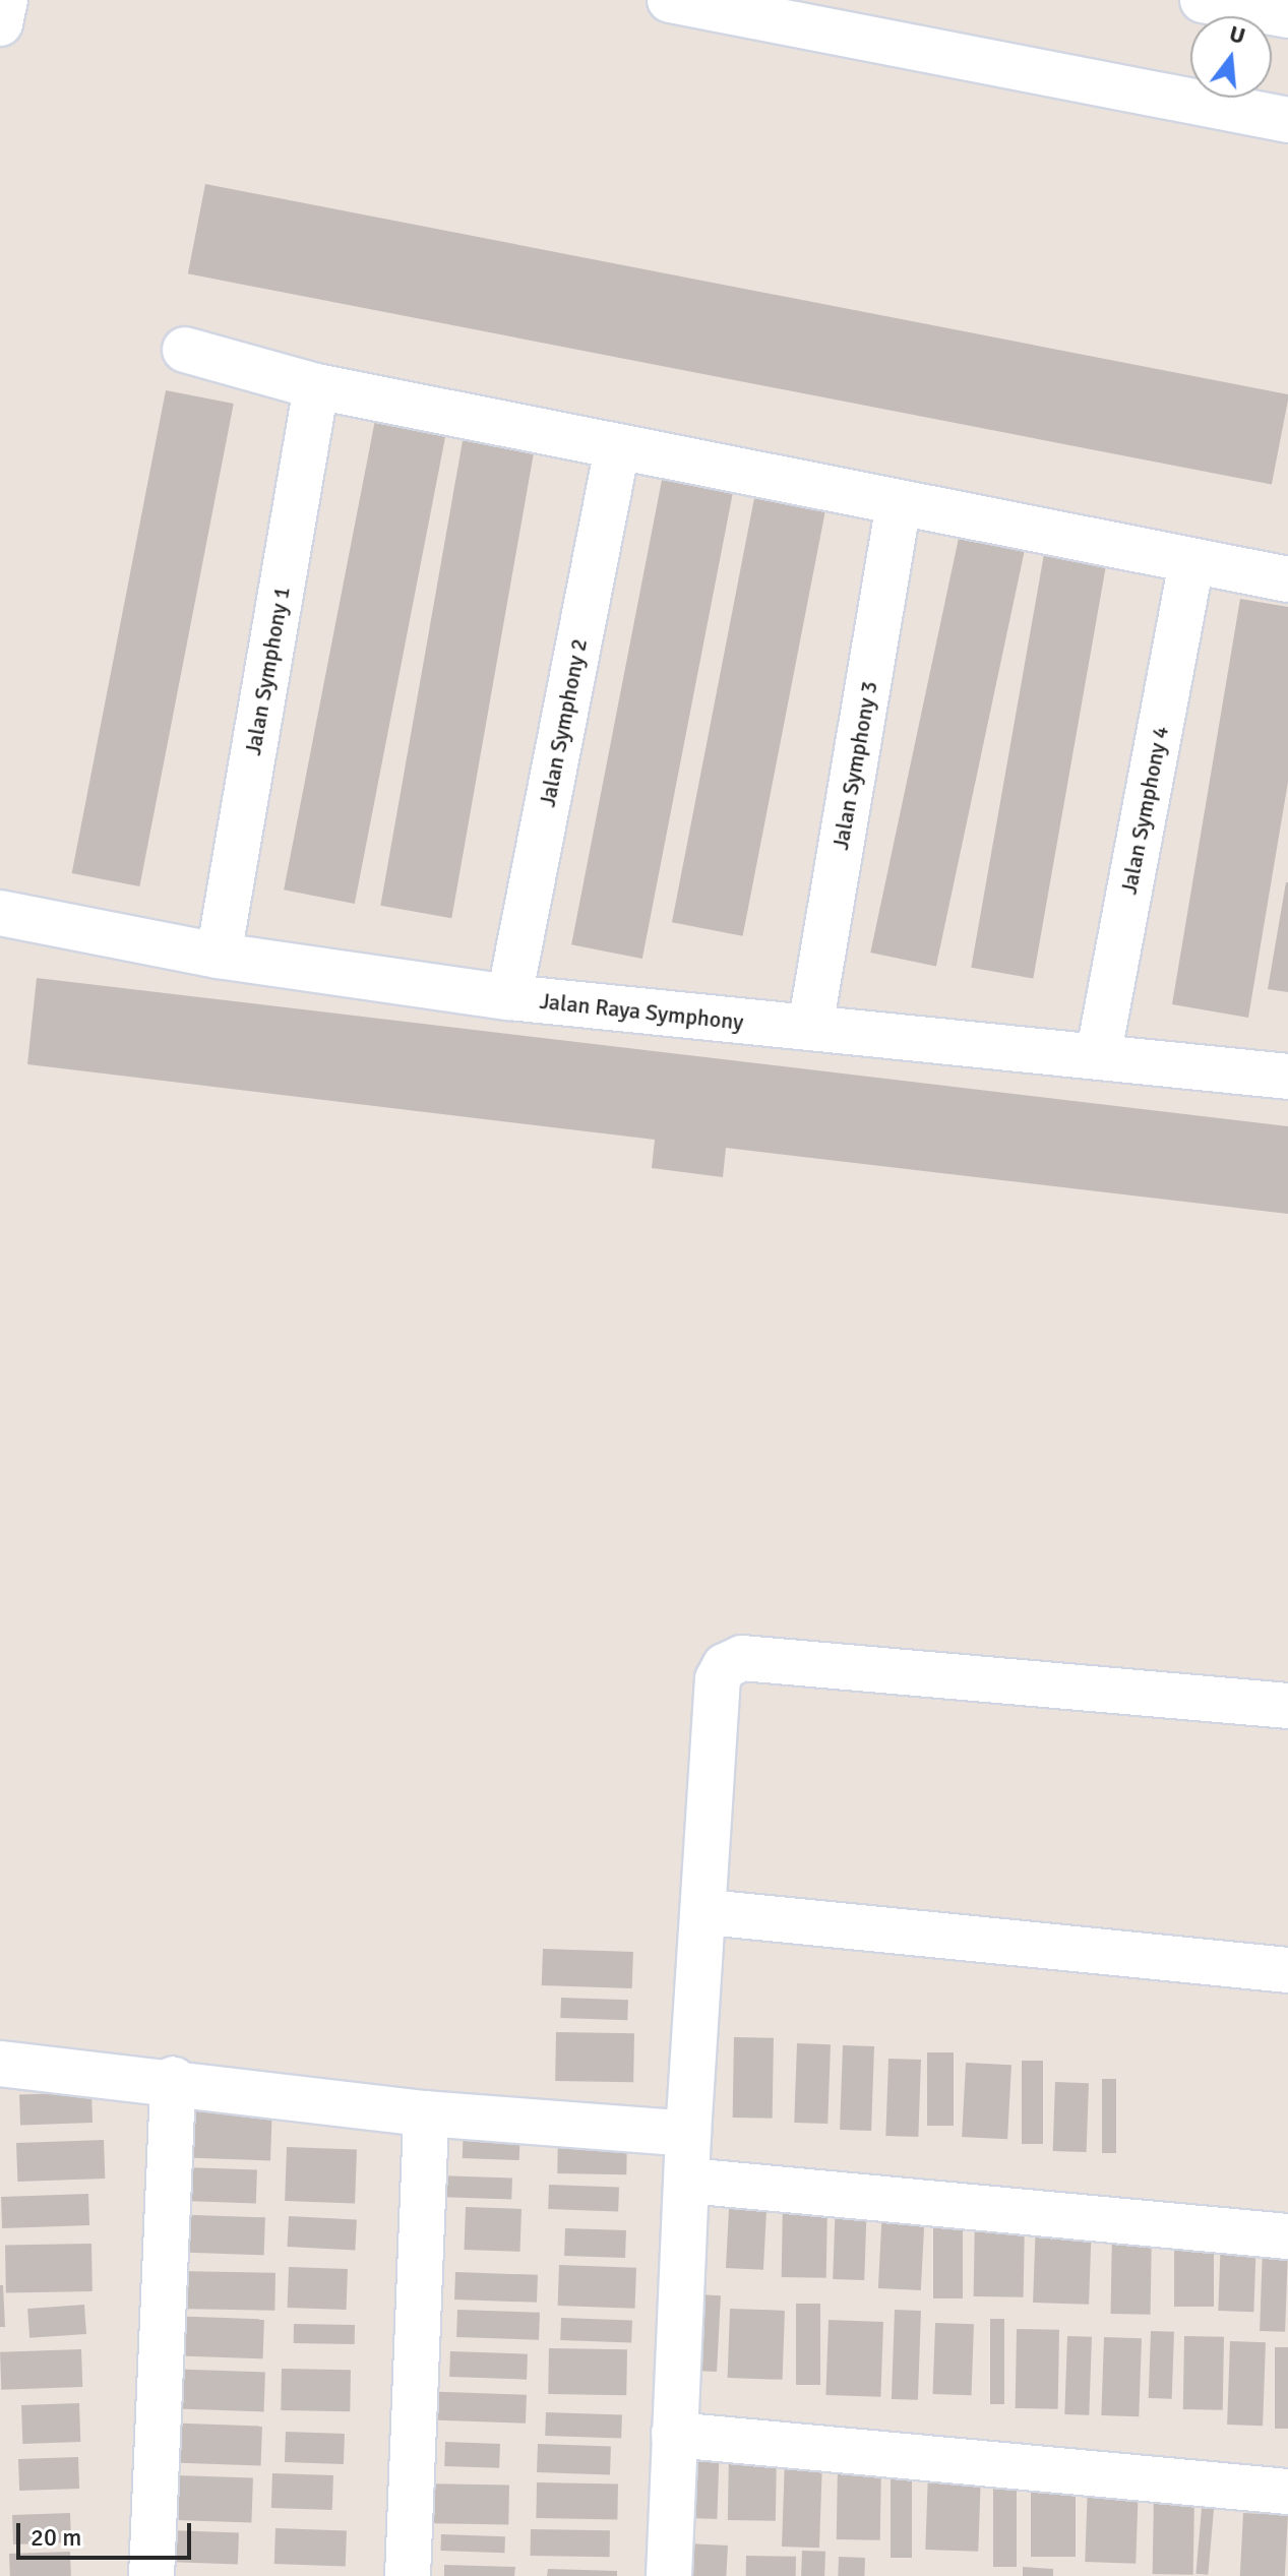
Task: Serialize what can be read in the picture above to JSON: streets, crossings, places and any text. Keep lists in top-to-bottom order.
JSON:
{
  "streets": {
    "street": [
      "Jalan Symphony 1",
      "Jalan Symphony 2",
      "Jalan Symphony 3",
      "Jalan Symphony 4",
      "Jalan Raya Symphony"
    ]
  },
  "crossings": [
    ["Jalan Symphony 1", "Jalan Raya Symphony"],
    ["Jalan Symphony 2", "Jalan Raya Symphony"],
    ["Jalan Symphony 3", "Jalan Raya Symphony"],
    ["Jalan Symphony 4", "Jalan Raya Symphony"]
  ],
  "scale_bar": "20 m",
  "north": "top"
}
